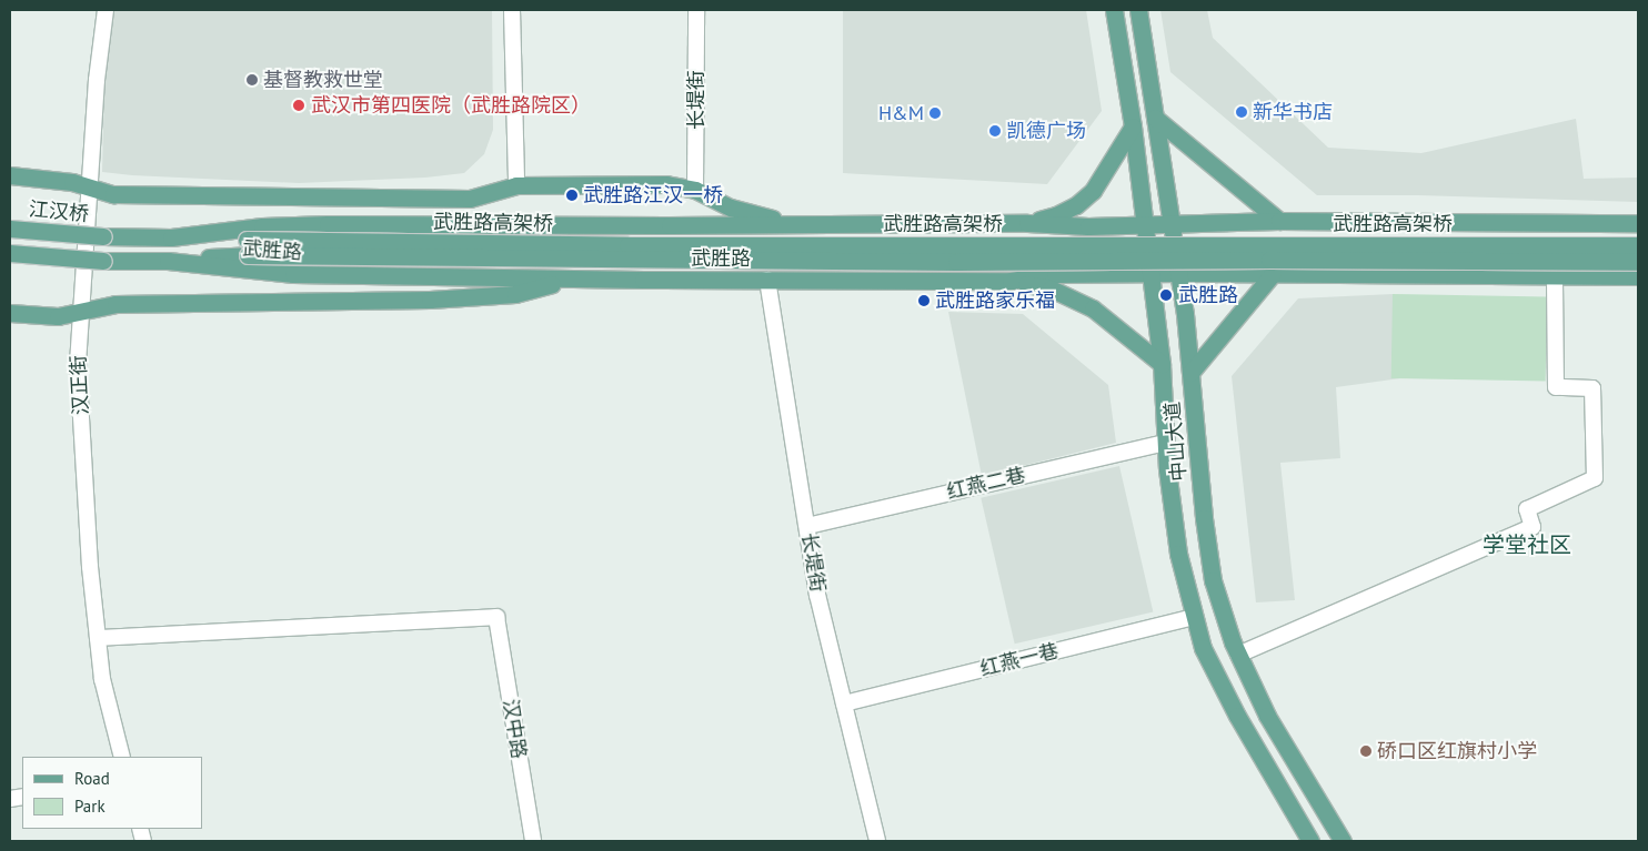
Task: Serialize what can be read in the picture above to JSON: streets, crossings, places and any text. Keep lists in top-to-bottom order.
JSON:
{
  "streets": {
    "main road": [
      "江汉桥",
      "武胜路高架桥",
      "武胜路",
      "中山大道"
    ],
    "street": [
      "长堤街",
      "汉正街",
      "红燕二巷",
      "红燕一巷",
      "汉中路"
    ]
  },
  "crossings": [
    ["长堤街", "武胜路"],
    ["长堤街", "红燕二巷"],
    ["长堤街", "红燕一巷"],
    ["江汉桥", "武胜路"],
    ["武胜路", "中山大道"],
    ["汉正街", "汉中路"],
    ["中山大道", "红燕二巷"],
    ["中山大道", "红燕一巷"]
  ],
  "districts": ["学堂社区"],
  "places": [
    "基督教救世堂",
    "武汉市第四医院（武胜路院区）",
    "新华书店",
    "H&M",
    "凯德广场",
    "武胜路江汉一桥",
    "武胜路",
    "武胜路家乐福",
    "硚口区红旗村小学"
  ],
  "legend": ["Road", "Park"]
}
